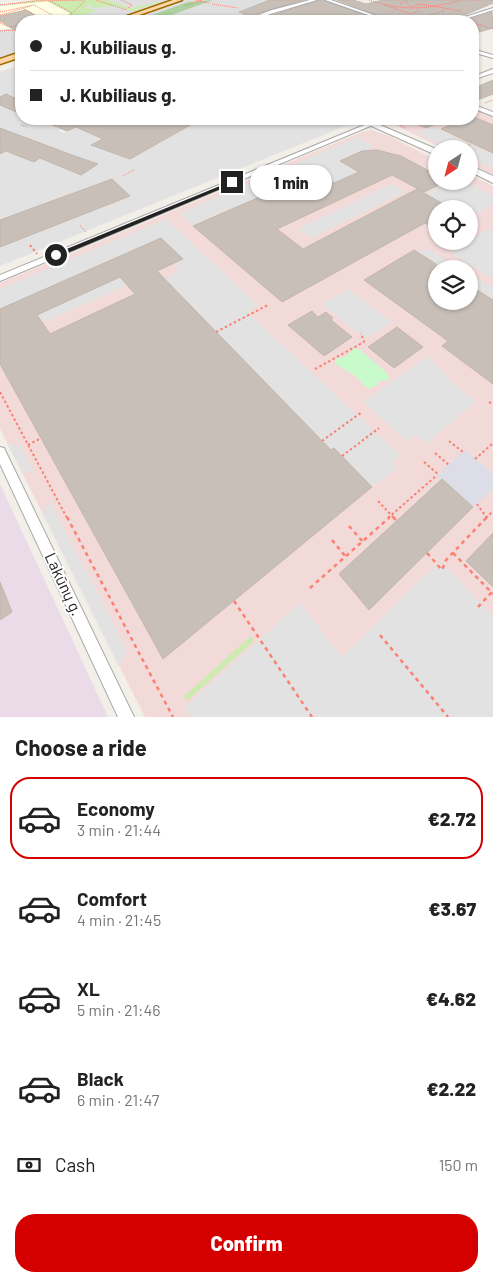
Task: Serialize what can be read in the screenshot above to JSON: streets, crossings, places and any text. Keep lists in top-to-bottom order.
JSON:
{
  "streets": {
    "street": ["Lakūnų g."]
  },
  "north": "bottom left",
  "page": {
    "banner": ["J. Kubiliaus g.", "J. Kubiliaus g."],
    "bubble": "1 min",
    "heading": "Choose a ride",
    "list": [
      {
        "name": "Economy",
        "note": "3 min · 21:44",
        "value": "€2.72"
      },
      {
        "name": "Comfort",
        "note": "4 min · 21:45",
        "value": "€3.67"
      },
      {
        "name": "XL",
        "note": "5 min · 21:46",
        "value": "€4.62"
      },
      {
        "name": "Black",
        "note": "6 min · 21:47",
        "value": "€2.22"
      }
    ],
    "pay": ["Cash", "150 m"],
    "buttons": "Confirm"
  }
}
